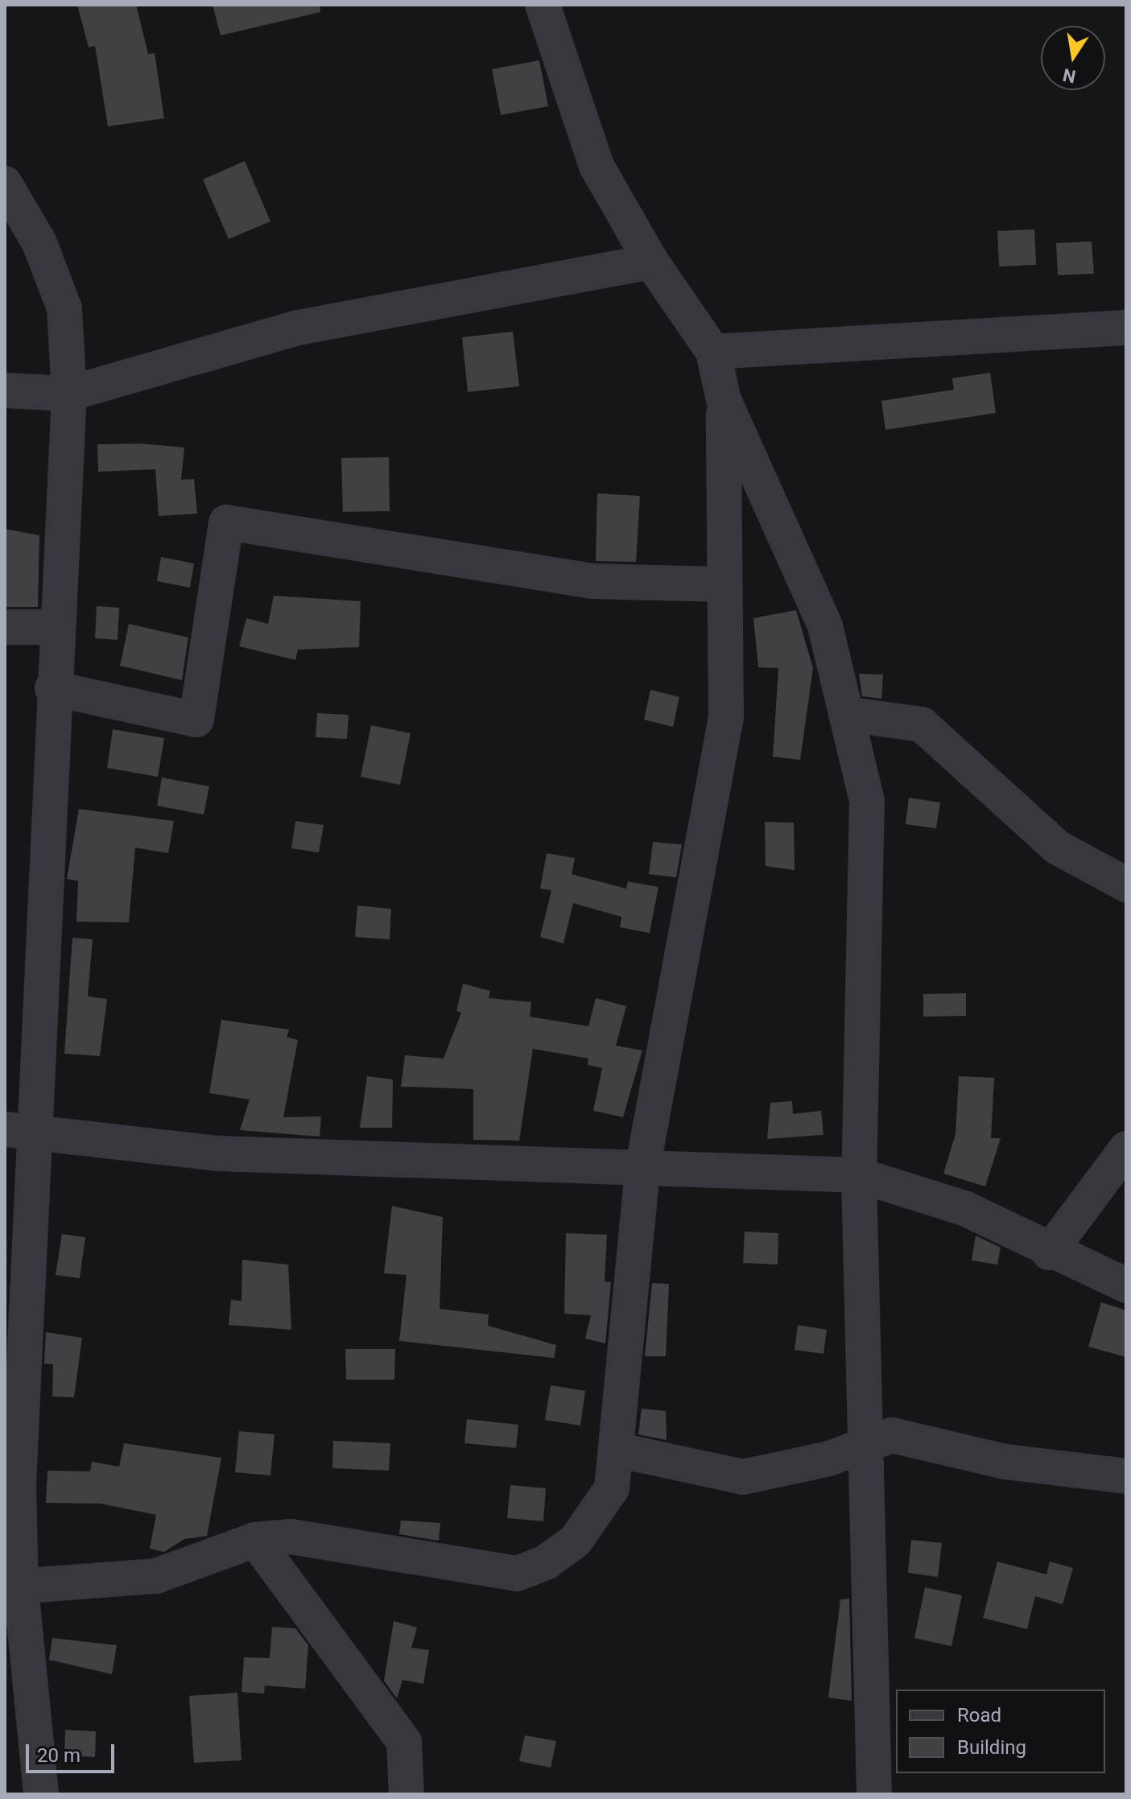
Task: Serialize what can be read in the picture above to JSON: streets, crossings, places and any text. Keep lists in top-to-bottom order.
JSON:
{
  "legend": ["Road", "Building"],
  "scale_bar": "20 m",
  "north": "bottom"
}
